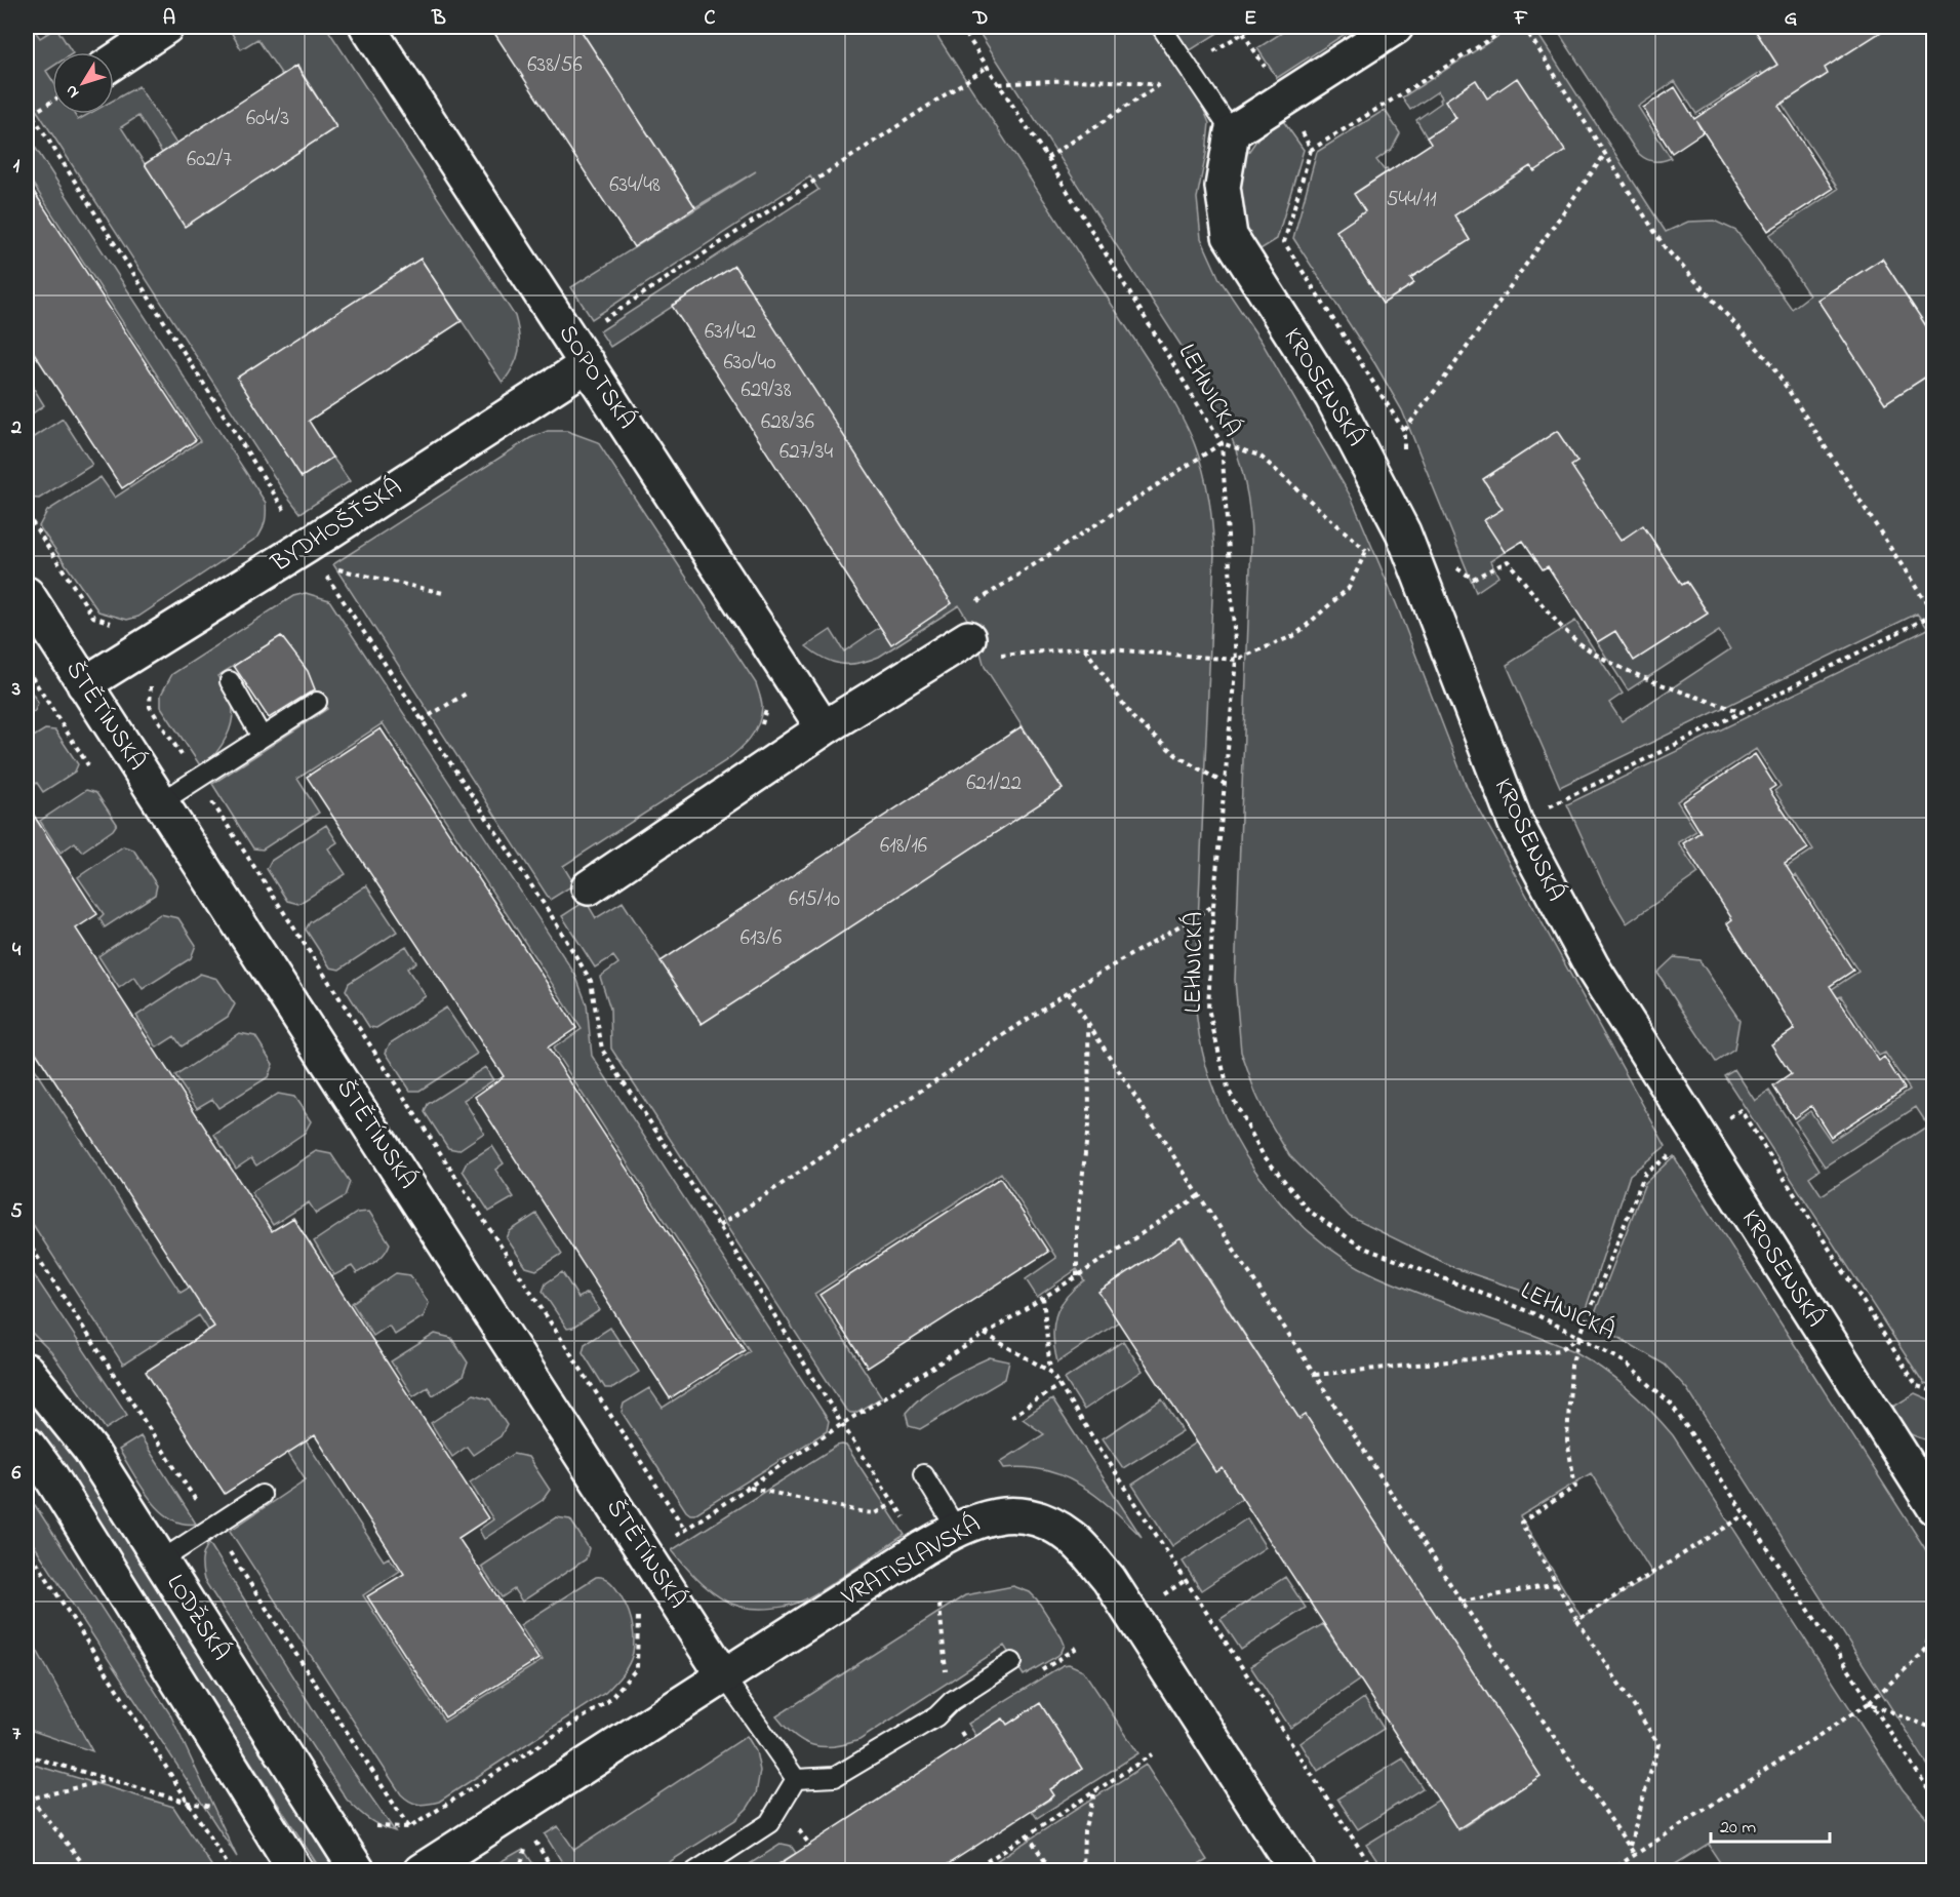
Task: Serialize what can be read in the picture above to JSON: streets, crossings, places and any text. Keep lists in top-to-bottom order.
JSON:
{
  "streets": {
    "street": [
      "SOPOTSKÁ",
      "KROSENSKÁ",
      "BYDHOŠŤSKÁ",
      "ŠTĚTÍNSKÁ",
      "VRATISLAVSKÁ",
      "LODŽSKÁ"
    ],
    "path": ["LEHNICKÁ"]
  },
  "crossings": [
    ["SOPOTSKÁ", "BYDHOŠŤSKÁ"],
    ["BYDHOŠŤSKÁ", "ŠTĚTÍNSKÁ"],
    ["ŠTĚTÍNSKÁ", "VRATISLAVSKÁ"]
  ],
  "house_numbers": [
    "638/56",
    "604/3",
    "602/7",
    "634/48",
    "544/11",
    "631/42",
    "630/40",
    "629/38",
    "628/36",
    "627/34",
    "621/22",
    "618/16",
    "615/10",
    "613/6"
  ],
  "scale_bar": "20 m",
  "north": "bottom left",
  "grid": {
    "columns": [
      "A",
      "B",
      "C",
      "D",
      "E",
      "F",
      "G"
    ],
    "rows": [
      "1",
      "2",
      "3",
      "4",
      "5",
      "6",
      "7"
    ]
  }
}
